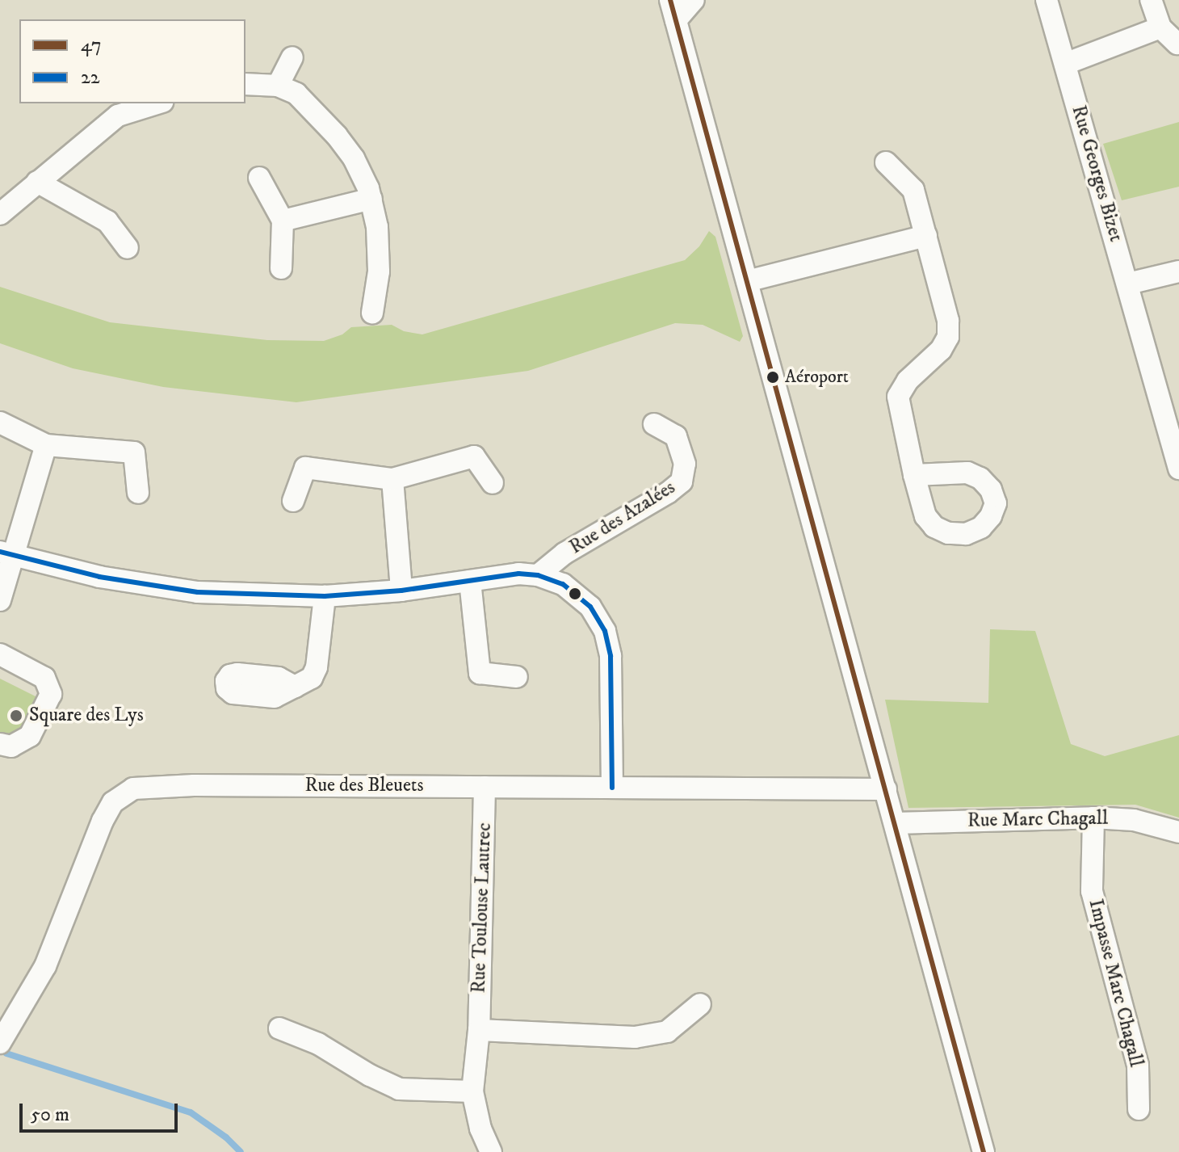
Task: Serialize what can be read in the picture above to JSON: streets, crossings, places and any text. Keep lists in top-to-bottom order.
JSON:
{
  "streets": {
    "street": [
      "Rue Georges Bizet",
      "Rue des Azalées",
      "Rue des Bleuets",
      "Rue Marc Chagall",
      "Rue Toulouse Lautrec",
      "Impasse Marc Chagall"
    ]
  },
  "crossings": [
    ["Rue des Bleuets", "Rue Toulouse Lautrec"],
    ["Rue Marc Chagall", "Impasse Marc Chagall"]
  ],
  "places": ["Aéroport", "Square des Lys"],
  "lines": ["transit line 47", "transit line 22"],
  "legend": ["47", "22"],
  "scale_bar": "50 m"
}
